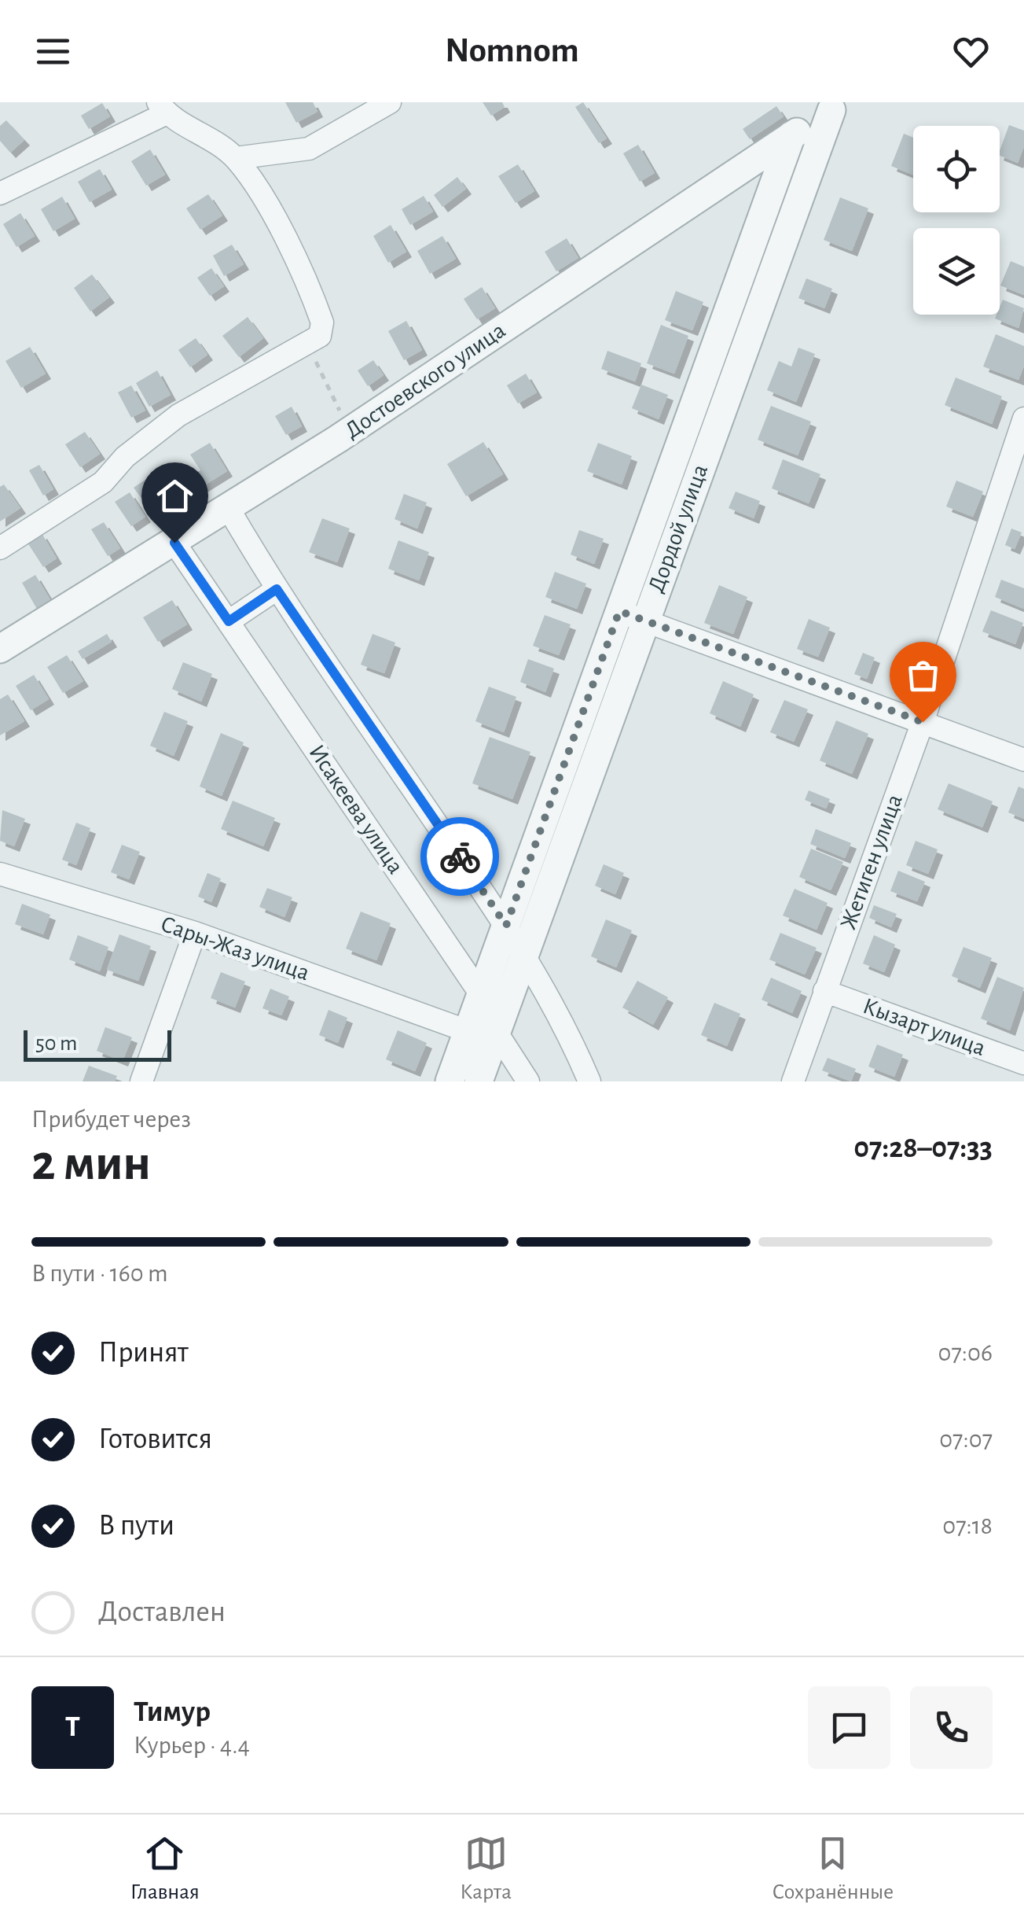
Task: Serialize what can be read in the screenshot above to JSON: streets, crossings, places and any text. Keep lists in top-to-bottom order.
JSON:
{
  "streets": {
    "street": [
      "Достоевского улица",
      "Дордой улица",
      "Исакеева улица",
      "Жетиген улица",
      "Сары-Жаз улица",
      "Кызарт улица"
    ]
  },
  "crossings": [
    ["Достоевского улица", "Дордой улица"],
    ["Достоевского улица", "Исакеева улица"],
    ["Дордой улица", "Исакеева улица"],
    ["Дордой улица", "Сары-Жаз улица"],
    ["Жетиген улица", "Кызарт улица"]
  ],
  "scale_bar": "50 m",
  "page": {
    "header": "Nomnom",
    "scale": "50 m",
    "heading": ["2 мин", "Прибудет через", "07:28–07:33"],
    "panel": ["Тимур", "Курьер · 4.4"],
    "bar": "В пути · 160 m",
    "list": [
      ["Принят", "07:06"],
      ["Готовится", "07:07"],
      ["В пути", "07:18"],
      "Доставлен"
    ],
    "round": "Т",
    "tabs": ["Главная", "Карта", "Сохранённые"]
  }
}
